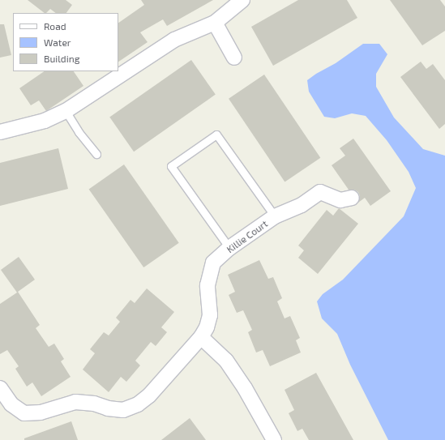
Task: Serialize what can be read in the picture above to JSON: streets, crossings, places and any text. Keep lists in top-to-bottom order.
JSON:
{
  "streets": {
    "street": ["Killie Court"]
  },
  "legend": ["Road", "Water", "Building"]
}
